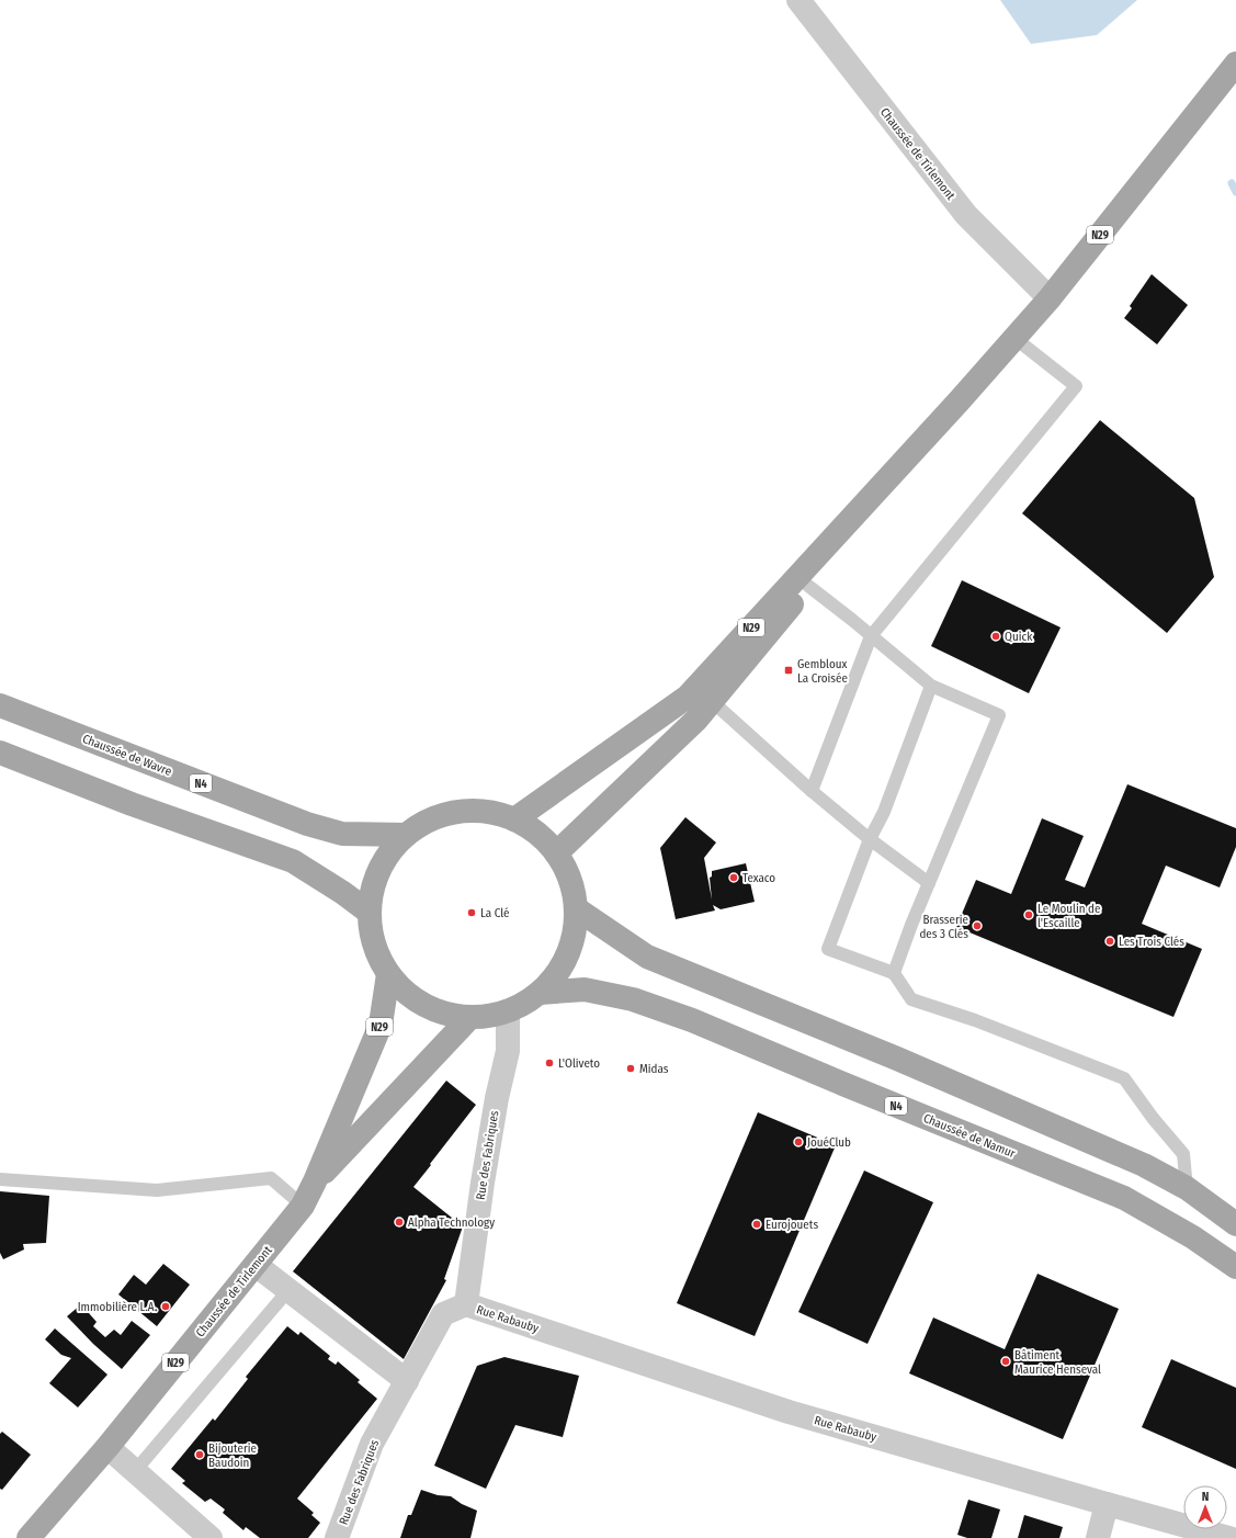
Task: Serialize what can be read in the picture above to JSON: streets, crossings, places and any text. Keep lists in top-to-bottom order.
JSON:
{
  "streets": {
    "main road": [
      "Chaussée de Tirlemont",
      "N29",
      "Chaussée de Wavre",
      "N4",
      "Chaussée de Namur"
    ],
    "street": ["Rue des Fabriques", "Rue Rabauby"]
  },
  "crossings": [
    ["Chaussée de Tirlemont", "N29"],
    ["Rue des Fabriques", "Rue Rabauby"]
  ],
  "places": {
    "other": [
      "Quick",
      "Texaco",
      "La Clé",
      "Le Moulin de l'Escaille",
      "Brasserie des 3 Clés",
      "Les Trois Clés",
      "L'Oliveto",
      "Midas",
      "JouéClub",
      "Alpha Technology",
      "Eurojouets",
      "Immobilière L.A.",
      "Bâtiment Maurice Henseval",
      "Bijouterie Baudoin"
    ],
    "transit": ["Gembloux La Croisée"]
  },
  "north": "top"
}
